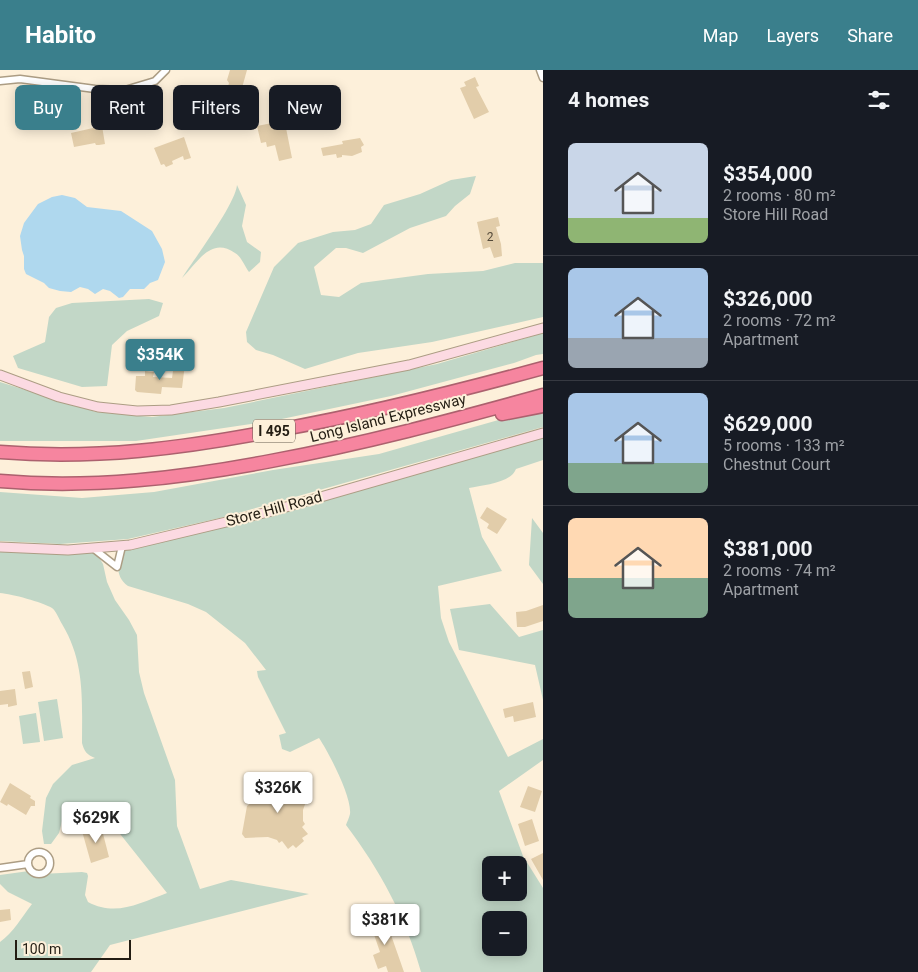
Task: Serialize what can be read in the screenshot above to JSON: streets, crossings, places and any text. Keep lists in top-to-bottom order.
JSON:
{
  "streets": {
    "highway": ["Long Island Expressway", "I 495"],
    "main road": ["Store Hill Road"]
  },
  "house_numbers": ["2"],
  "scale_bar": "100 m",
  "page": {
    "header": "Habito",
    "nav": ["Map", "Layers", "Share"],
    "heading": "4 homes",
    "chip": [
      "Buy",
      "Rent",
      "Filters",
      "New"
    ],
    "list": [
      {
        "name": "$354,000",
        "note": "2 rooms · 80 m² · Store Hill Road"
      },
      {
        "name": "$326,000",
        "note": "2 rooms · 72 m² · Apartment"
      },
      {
        "name": "$629,000",
        "note": "5 rooms · 133 m² · Chestnut Court"
      },
      {
        "name": "$381,000",
        "note": "2 rooms · 74 m² · Apartment"
      }
    ],
    "price": [
      "$354K",
      "$326K",
      "$629K",
      "$381K"
    ],
    "map_buttons": ["+", "−"],
    "scale": "100 m"
  }
}
